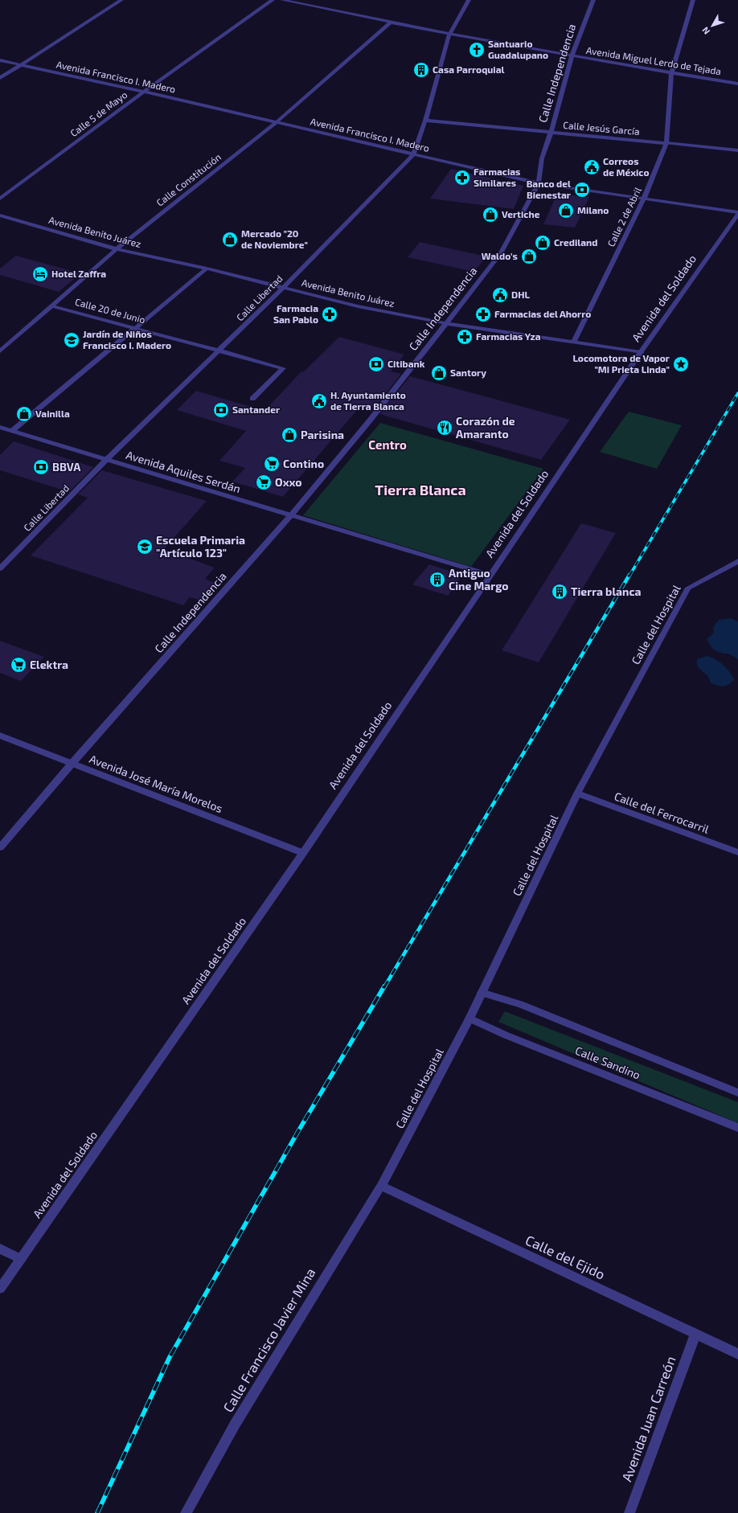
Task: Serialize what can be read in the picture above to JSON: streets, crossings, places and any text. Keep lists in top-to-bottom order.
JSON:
{
  "streets": {
    "street": [
      "Avenida Miguel Lerdo de Tejada",
      "Calle Independencia",
      "Avenida Francisco I. Madero",
      "Calle 5 de Mayo",
      "Calle Jesús García",
      "Calle Constitución",
      "Calle 2 de Abril",
      "Avenida Benito Juárez",
      "Calle Libertad",
      "Avenida del Soldado",
      "Calle 20 de Junio",
      "Avenida Aquiles Serdán",
      "Calle del Hospital",
      "Avenida José María Morelos",
      "Calle del Ferrocarril",
      "Calle Sandino",
      "Calle del Ejido",
      "Calle Francisco Javier Mina",
      "Avenida Juan Carreón"
    ]
  },
  "crossings": [
    ["Avenida Miguel Lerdo de Tejada", "Calle Independencia"],
    ["Avenida Miguel Lerdo de Tejada", "Calle Constitución"],
    ["Avenida Miguel Lerdo de Tejada", "Calle 2 de Abril"],
    ["Avenida Miguel Lerdo de Tejada", "Calle Libertad"],
    ["Calle Independencia", "Avenida Francisco I. Madero"],
    ["Calle Independencia", "Calle Jesús García"],
    ["Calle Independencia", "Avenida Benito Juárez"],
    ["Calle Independencia", "Avenida Aquiles Serdán"],
    ["Calle Independencia", "Avenida José María Morelos"],
    ["Avenida Francisco I. Madero", "Calle 5 de Mayo"],
    ["Avenida Francisco I. Madero", "Calle Constitución"],
    ["Avenida Francisco I. Madero", "Calle 2 de Abril"],
    ["Avenida Francisco I. Madero", "Calle Libertad"],
    ["Avenida Francisco I. Madero", "Avenida del Soldado"],
    ["Calle Jesús García", "Calle 2 de Abril"],
    ["Calle Jesús García", "Calle Libertad"],
    ["Calle Constitución", "Avenida Benito Juárez"],
    ["Calle Constitución", "Calle 20 de Junio"],
    ["Calle 2 de Abril", "Avenida Benito Juárez"],
    ["Avenida Benito Juárez", "Calle Libertad"],
    ["Avenida Benito Juárez", "Avenida del Soldado"],
    ["Calle Libertad", "Calle 20 de Junio"],
    ["Calle Libertad", "Avenida Aquiles Serdán"],
    ["Avenida del Soldado", "Avenida Aquiles Serdán"],
    ["Avenida del Soldado", "Avenida José María Morelos"],
    ["Calle del Hospital", "Calle del Ferrocarril"],
    ["Calle del Hospital", "Calle Sandino"],
    ["Calle del Hospital", "Calle del Ejido"],
    ["Calle del Hospital", "Calle Francisco Javier Mina"],
    ["Calle del Ejido", "Calle Francisco Javier Mina"],
    ["Calle del Ejido", "Avenida Juan Carreón"]
  ],
  "districts": ["Centro", "Tierra Blanca"],
  "places": {
    "church": ["Santuario Guadalupano"],
    "building": ["Casa Parroquial", "Antiguo Cine Margo", "Tierra blanca"],
    "public building": ["Correos de México", "DHL", "H. Ayuntamiento de Tierra Blanca"],
    "pharmacy": [
      "Farmacias Similares",
      "Farmacia San Pablo",
      "Farmacias del Ahorro",
      "Farmacias Yza"
    ],
    "bank": [
      "Banco del Bienestar",
      "Citibank",
      "Santander",
      "BBVA"
    ],
    "shop": [
      "Milano",
      "Vertiche",
      "Mercado \"20 de Noviembre\"",
      "Crediland",
      "Waldo's",
      "Santory",
      "Vainilla",
      "Parisina"
    ],
    "hotel": ["Hotel Zaffra"],
    "school or university": ["Jardín de Niños Francisco I. Madero", "Escuela Primaria \"Artículo 123\""],
    "place": ["Locomotora de Vapor \"Mi Prieta Linda\""],
    "restaurant": ["Corazón de Amaranto"],
    "supermarket": ["Contino", "Oxxo", "Elektra"]
  },
  "north": "bottom left"
}
